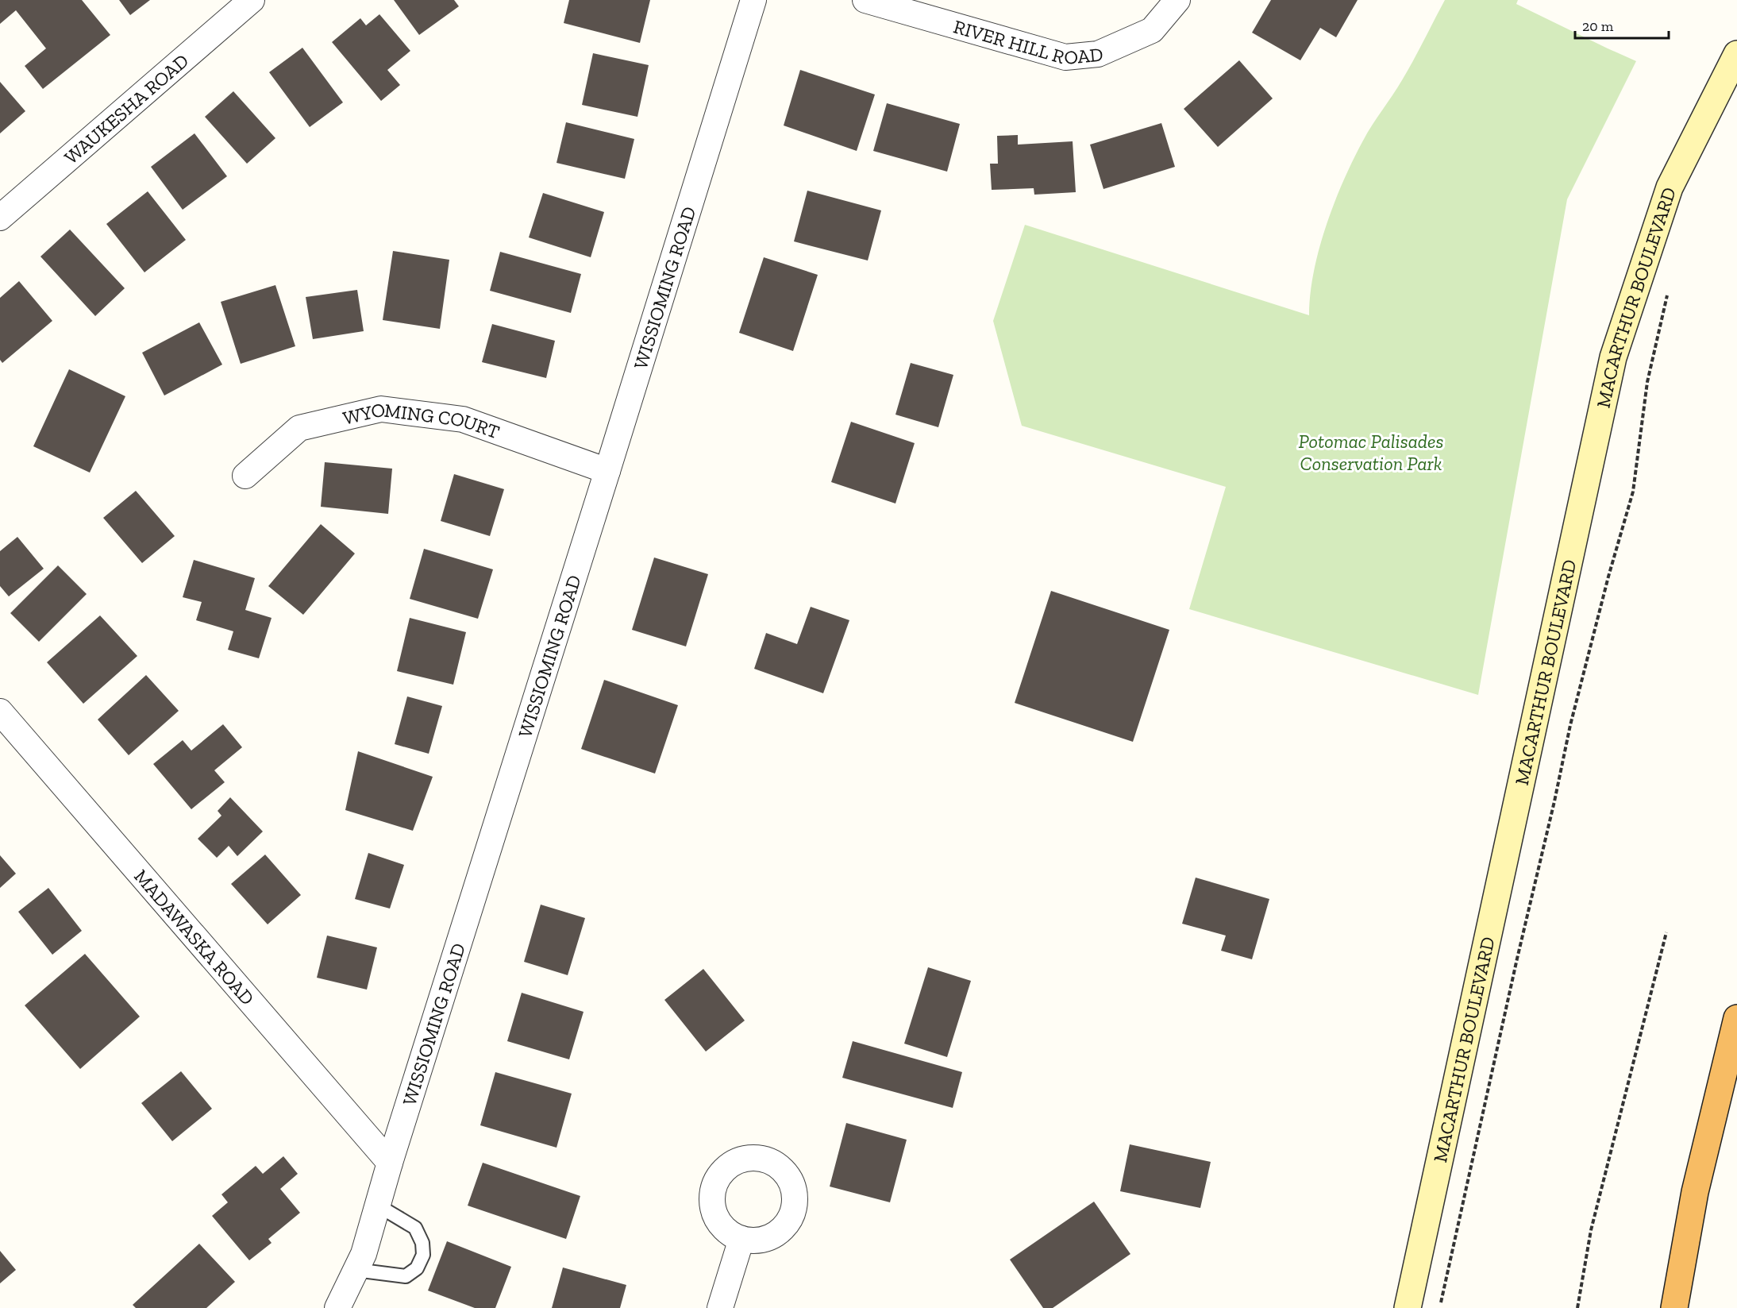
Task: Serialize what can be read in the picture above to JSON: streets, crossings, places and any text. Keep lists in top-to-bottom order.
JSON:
{
  "streets": {
    "main road": ["MACARTHUR BOULEVARD"],
    "street": [
      "RIVER HILL ROAD",
      "WAUKESHA ROAD",
      "WISSIOMING ROAD",
      "WYOMING COURT",
      "MADAWASKA ROAD"
    ]
  },
  "crossings": [
    ["WISSIOMING ROAD", "WYOMING COURT"],
    ["WISSIOMING ROAD", "MADAWASKA ROAD"]
  ],
  "parks": ["Potomac Palisades Conservation Park"],
  "scale_bar": "20 m"
}
